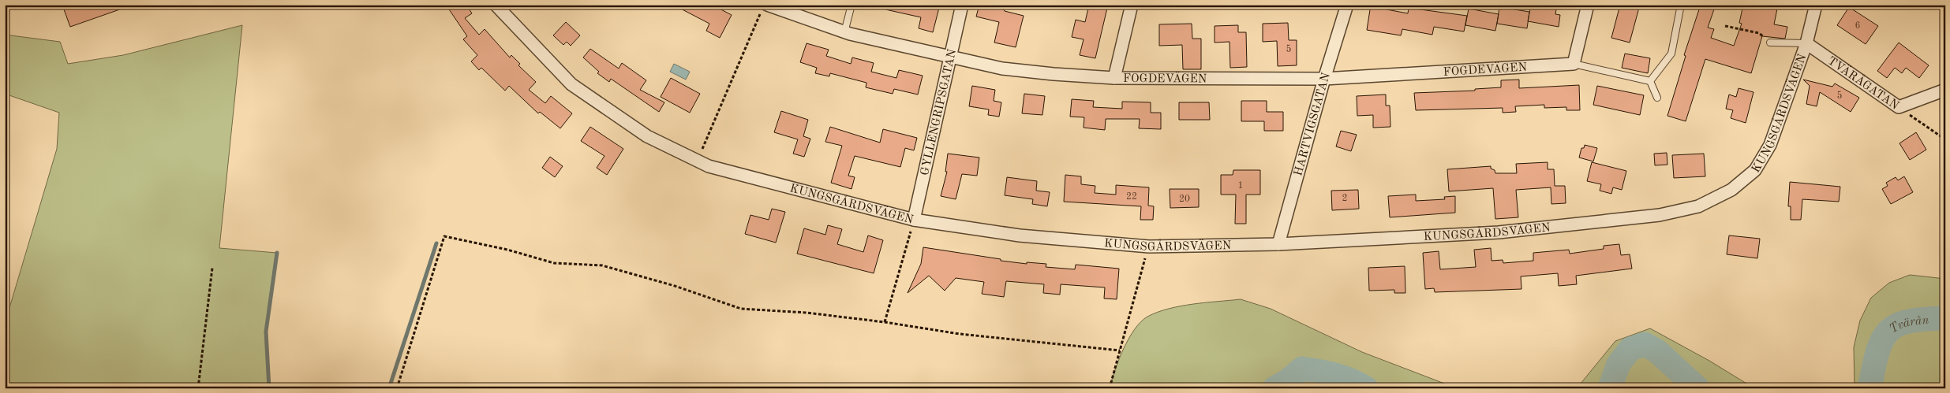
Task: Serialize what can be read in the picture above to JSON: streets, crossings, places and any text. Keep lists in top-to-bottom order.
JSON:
{
  "streets": {
    "street": [
      "FOGDEVÄGEN",
      "TVÄRÅGATAN",
      "KUNGSGÅRDSVÄGEN",
      "GYLLENGRIPSGATAN",
      "HARTVIGSGATAN"
    ]
  },
  "crossings": [
    ["FOGDEVÄGEN", "GYLLENGRIPSGATAN"],
    ["FOGDEVÄGEN", "HARTVIGSGATAN"],
    ["TVÄRÅGATAN", "KUNGSGÅRDSVÄGEN"],
    ["KUNGSGÅRDSVÄGEN", "GYLLENGRIPSGATAN"],
    ["KUNGSGÅRDSVÄGEN", "HARTVIGSGATAN"]
  ],
  "water": ["Tvärån"],
  "house_numbers": [
    "6",
    "5",
    "5",
    "1",
    "22",
    "2",
    "20"
  ]
}
